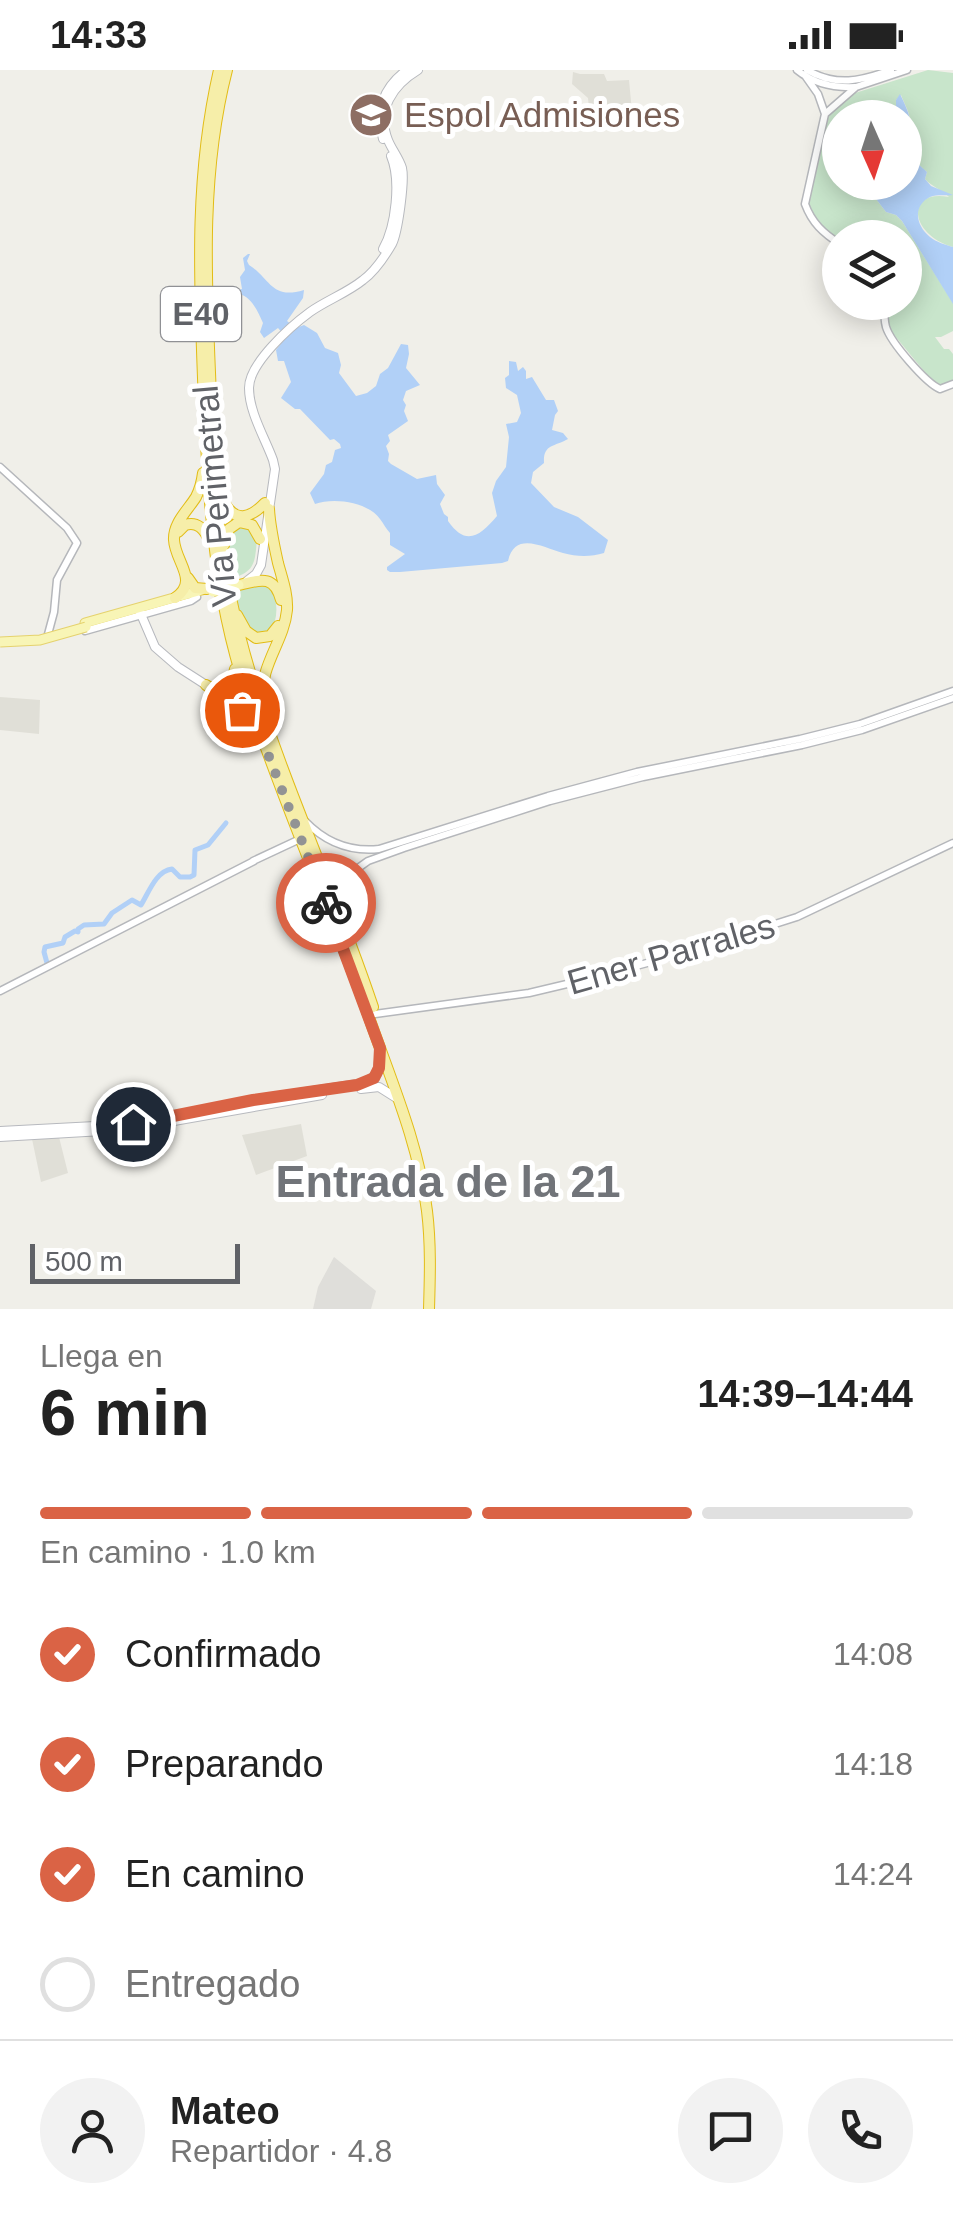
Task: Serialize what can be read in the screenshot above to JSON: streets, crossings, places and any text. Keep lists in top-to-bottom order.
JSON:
{
  "streets": {
    "highway": ["E40", "Vía Perimetral"],
    "street": ["Ener Parrales"]
  },
  "crossings": [
    ["Vía Perimetral", "Ener Parrales"]
  ],
  "districts": ["Entrada de la 21"],
  "places": {
    "school or university": ["Espol Admisiones"]
  },
  "scale_bar": "500 m",
  "north": "bottom",
  "page": {
    "status": "14:33",
    "scale": "500 m",
    "heading": ["6 min", "Llega en", "14:39–14:44"],
    "panel": ["Mateo", "Repartidor · 4.8"],
    "bar": "En camino · 1.0 km",
    "list": [
      ["Confirmado", "14:08"],
      ["Preparando", "14:18"],
      ["En camino", "14:24"],
      "Entregado"
    ]
  }
}
